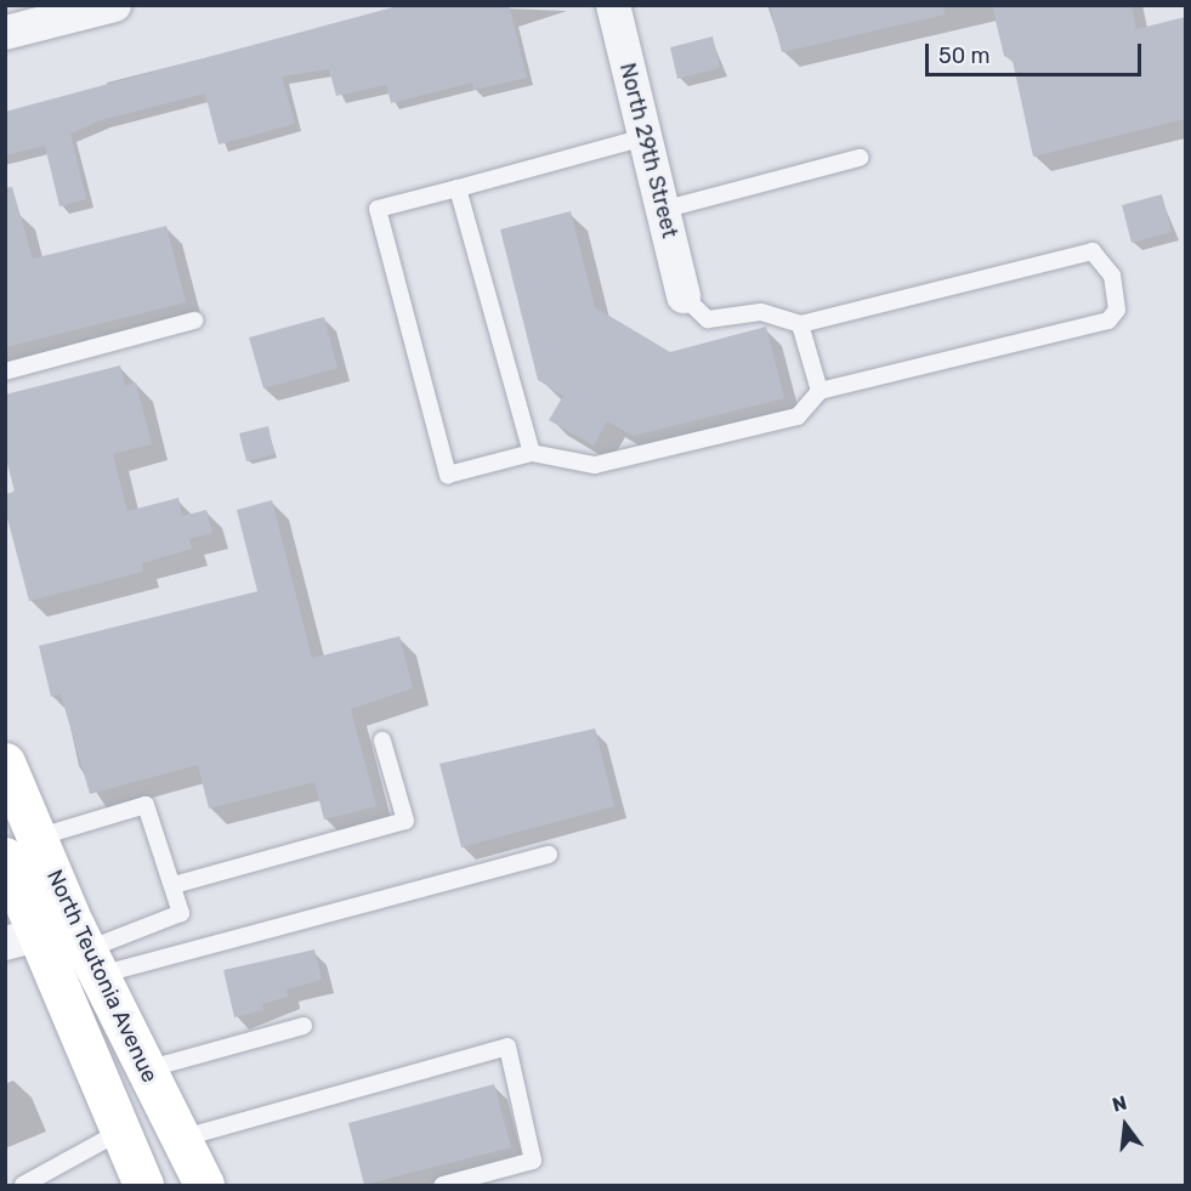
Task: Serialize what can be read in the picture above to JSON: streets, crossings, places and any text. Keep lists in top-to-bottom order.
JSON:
{
  "streets": {
    "main road": ["North Teutonia Avenue"],
    "street": ["North 29th Street"]
  },
  "scale_bar": "50 m",
  "north": "top"
}
